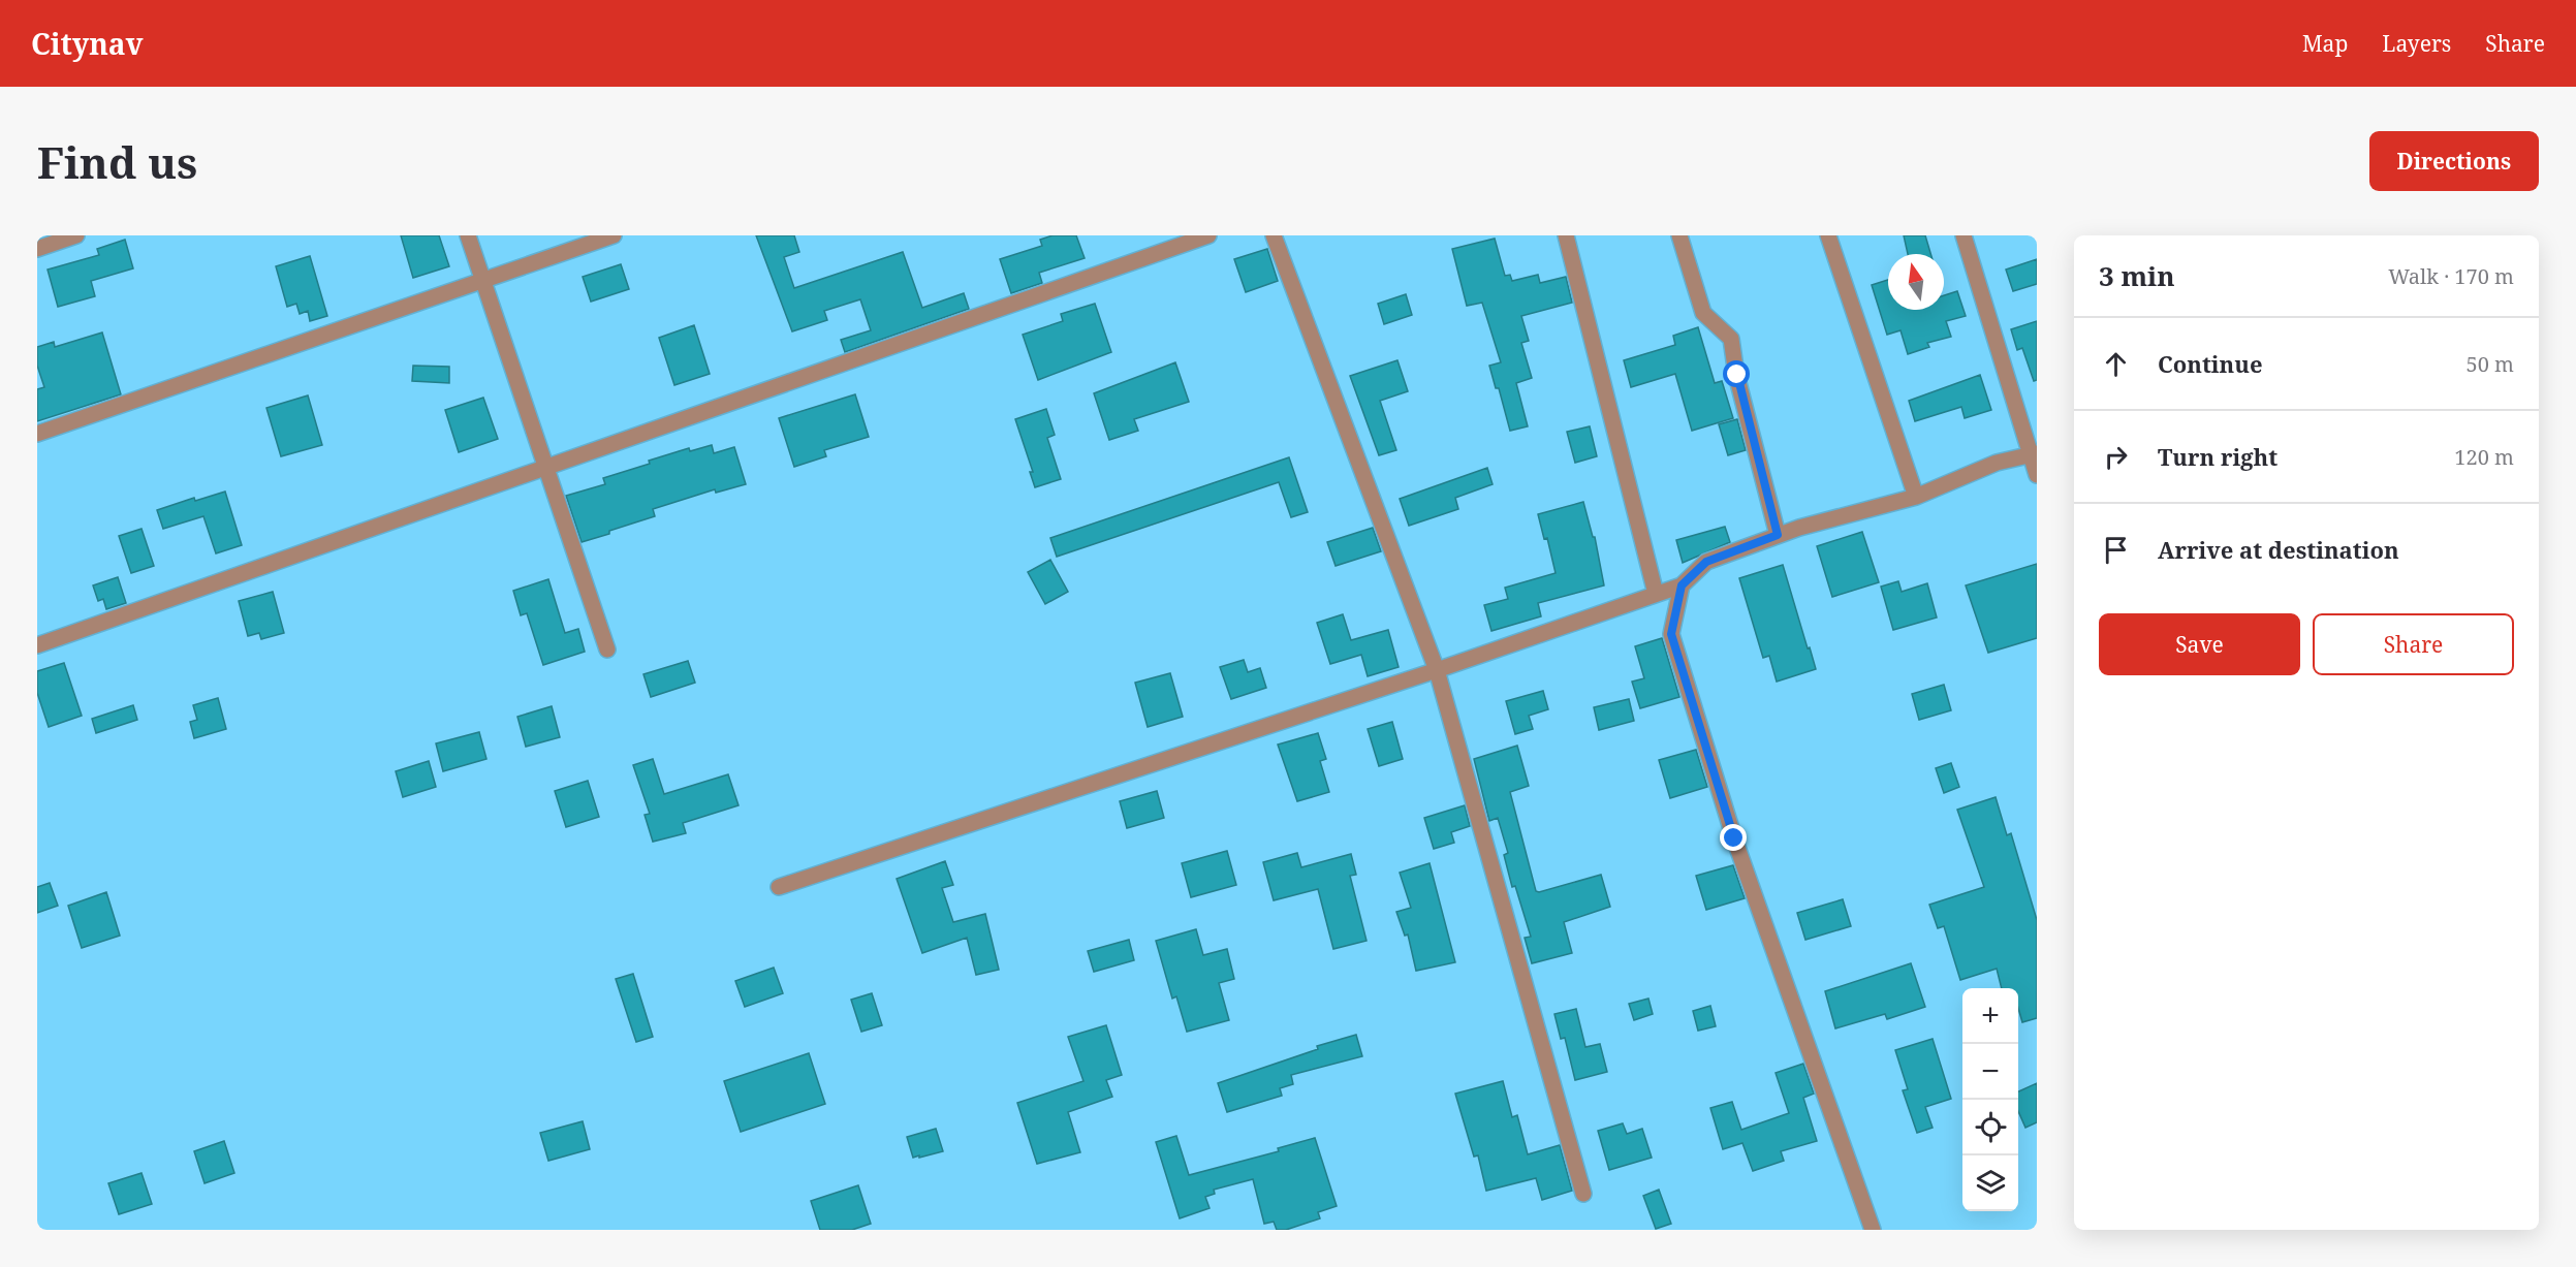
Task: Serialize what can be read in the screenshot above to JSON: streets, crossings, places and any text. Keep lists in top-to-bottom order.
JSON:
{
  "north": "top",
  "page": {
    "header": "Citynav",
    "nav": ["Map", "Layers", "Share"],
    "buttons": [
      "Directions",
      ["Save", "Share"]
    ],
    "title": "Find us",
    "heading": ["3 min", "Walk · 170 m"],
    "list": [
      ["Continue", "50 m"],
      ["Turn right", "120 m"],
      "Arrive at destination"
    ],
    "map_buttons": ["+", "−"]
  }
}
